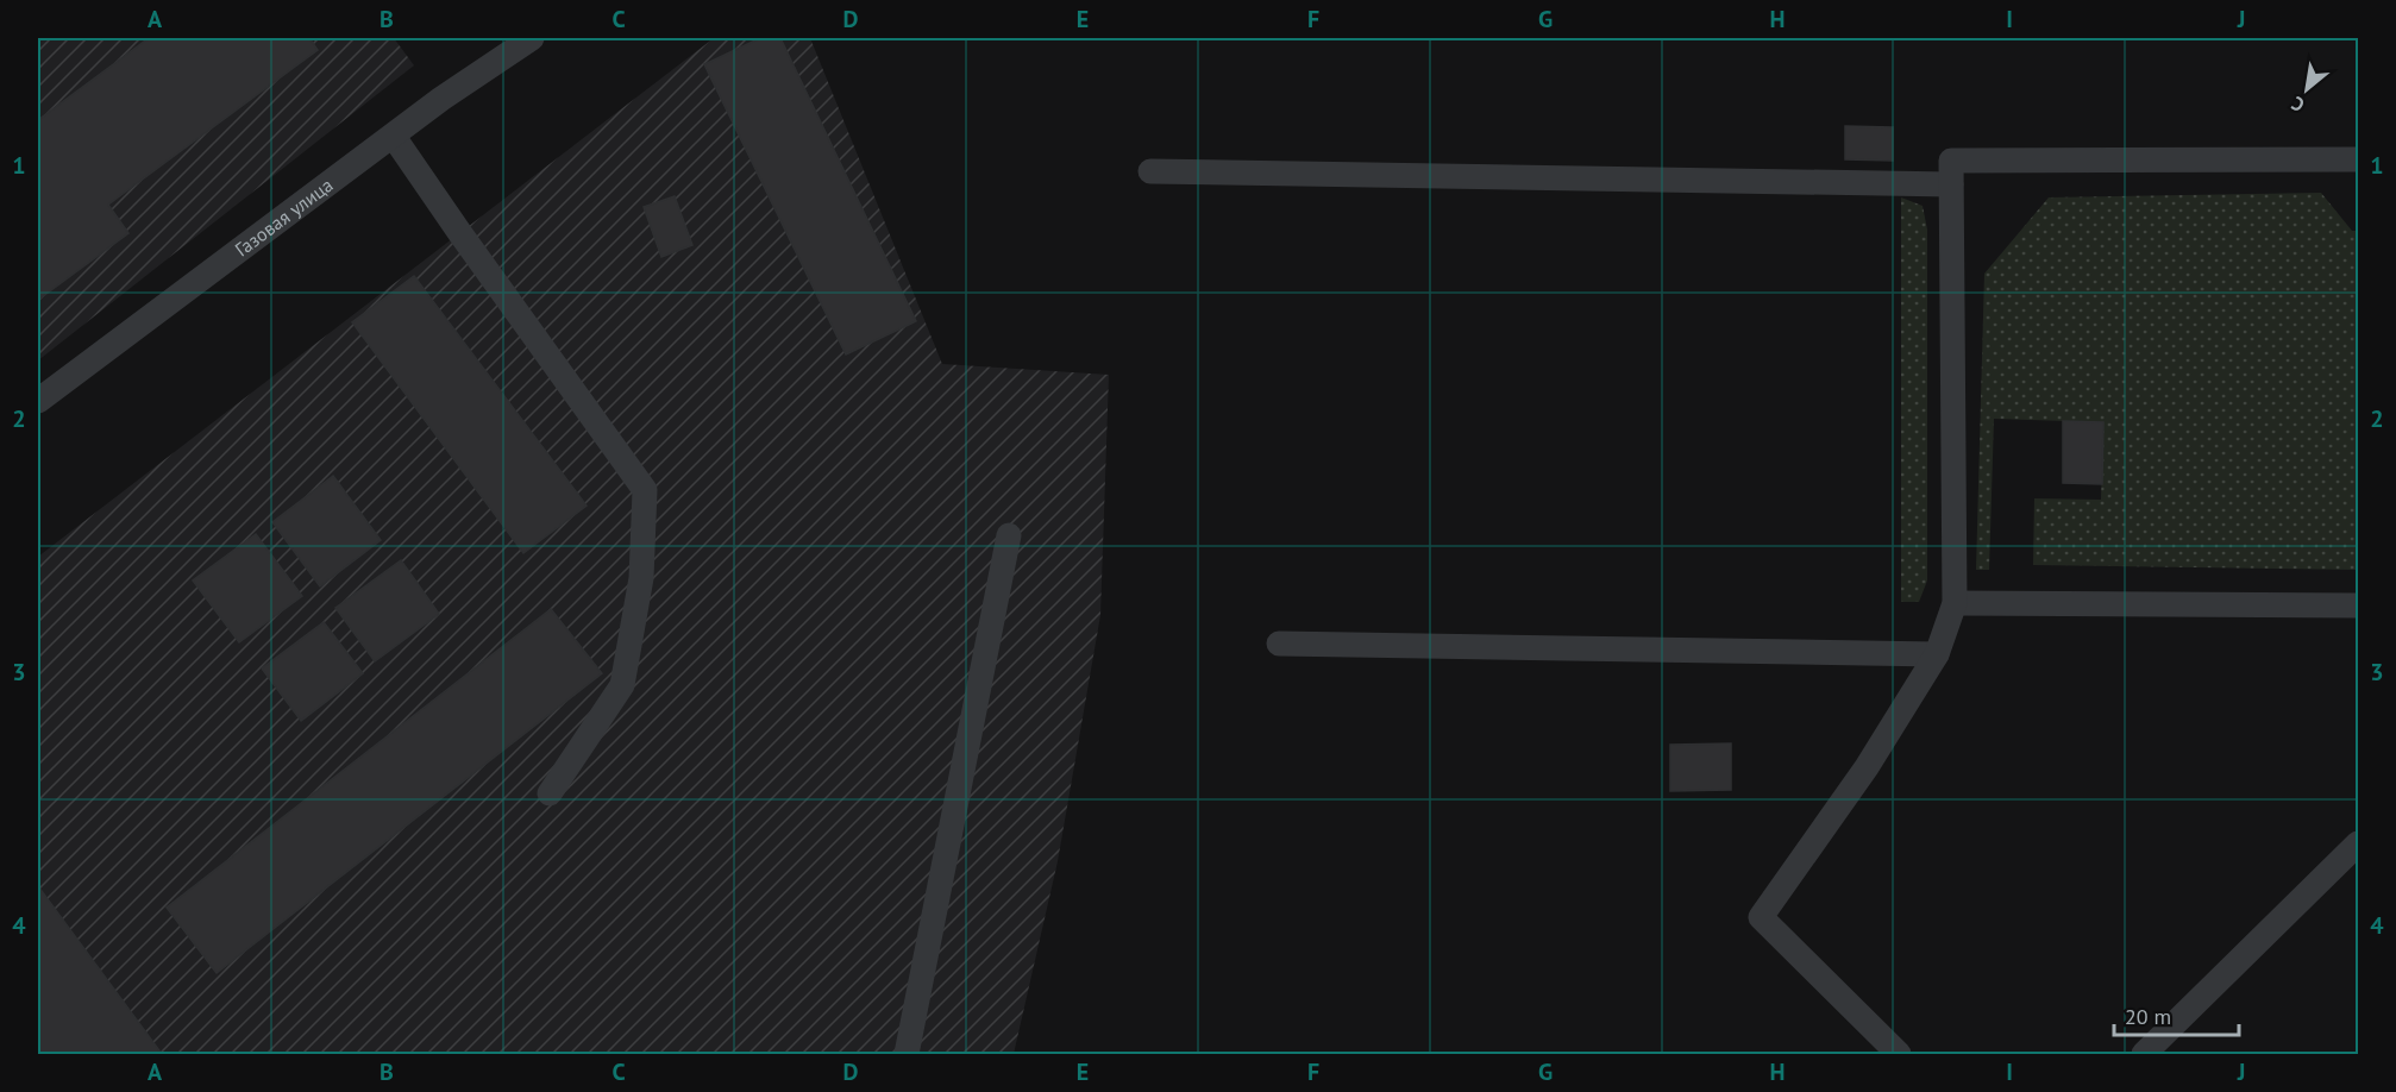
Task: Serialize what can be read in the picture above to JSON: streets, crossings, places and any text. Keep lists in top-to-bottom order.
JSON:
{
  "streets": {
    "lane": ["Газовая улица"]
  },
  "scale_bar": "20 m",
  "north": "bottom left",
  "grid": {
    "columns": [
      "A",
      "B",
      "C",
      "D",
      "E",
      "F",
      "G",
      "H",
      "I",
      "J"
    ],
    "rows": [
      "1",
      "2",
      "3",
      "4"
    ]
  }
}
